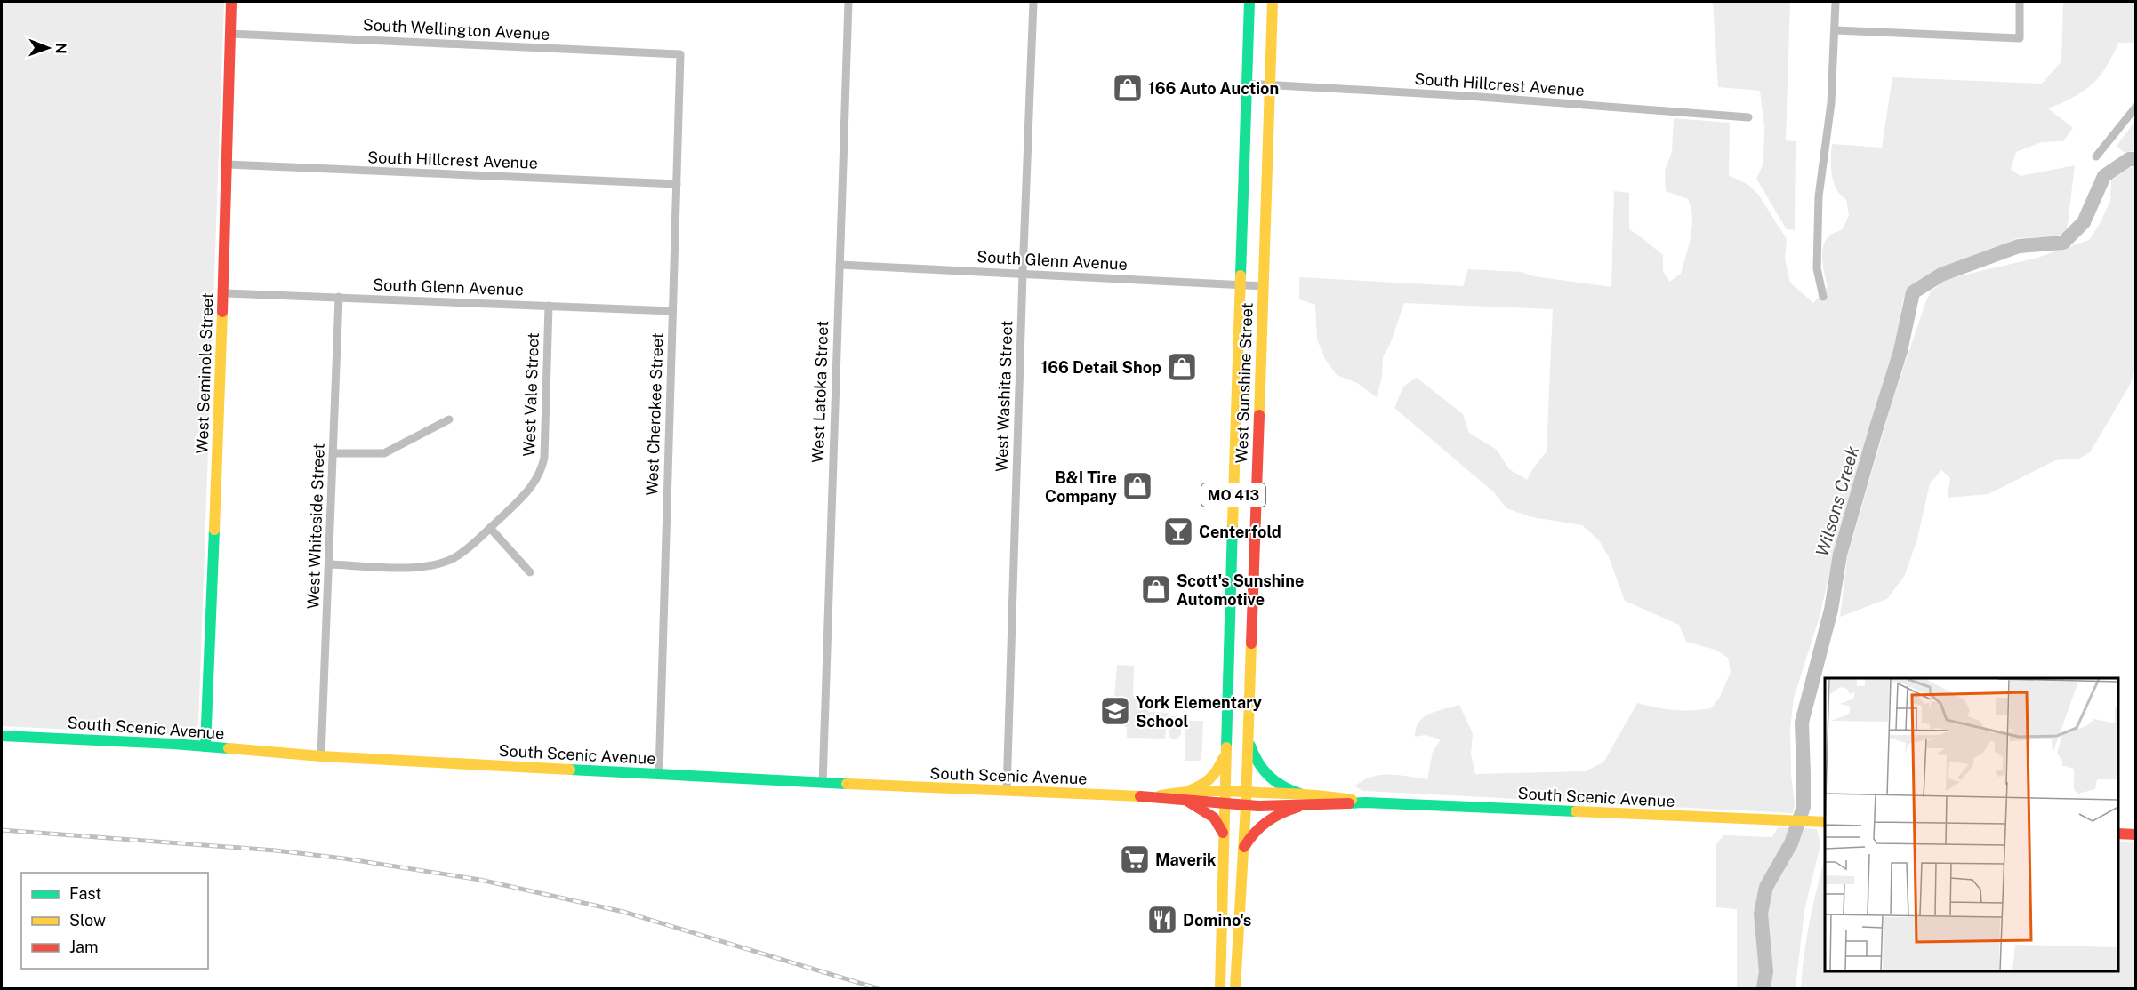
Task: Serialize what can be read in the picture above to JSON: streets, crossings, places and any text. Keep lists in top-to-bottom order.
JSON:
{
  "streets": {
    "main road": [
      "West Seminole Street",
      "West Sunshine Street",
      "MO 413",
      "South Scenic Avenue"
    ],
    "street": [
      "South Wellington Avenue",
      "South Hillcrest Avenue",
      "South Glenn Avenue",
      "West Latoka Street",
      "West Vale Street",
      "West Washita Street",
      "West Cherokee Street",
      "West Whiteside Street"
    ]
  },
  "crossings": [
    ["South Wellington Avenue", "West Seminole Street"],
    ["South Wellington Avenue", "West Cherokee Street"],
    ["South Hillcrest Avenue", "West Seminole Street"],
    ["South Hillcrest Avenue", "West Sunshine Street"],
    ["South Hillcrest Avenue", "West Cherokee Street"],
    ["South Glenn Avenue", "West Seminole Street"],
    ["South Glenn Avenue", "West Sunshine Street"],
    ["South Glenn Avenue", "West Latoka Street"],
    ["South Glenn Avenue", "West Vale Street"],
    ["South Glenn Avenue", "West Washita Street"],
    ["South Glenn Avenue", "West Cherokee Street"],
    ["South Glenn Avenue", "West Whiteside Street"],
    ["West Seminole Street", "South Scenic Avenue"],
    ["West Sunshine Street", "South Scenic Avenue"],
    ["West Latoka Street", "South Scenic Avenue"],
    ["West Vale Street", "West Whiteside Street"],
    ["West Washita Street", "South Scenic Avenue"],
    ["West Cherokee Street", "South Scenic Avenue"],
    ["West Whiteside Street", "South Scenic Avenue"]
  ],
  "water": ["Wilsons Creek"],
  "places": {
    "shop": [
      "166 Auto Auction",
      "166 Detail Shop",
      "B&I Tire Company",
      "Scott's Sunshine Automotive"
    ],
    "bar": ["Centerfold"],
    "school or university": ["York Elementary School"],
    "supermarket": ["Maverik"],
    "restaurant": ["Domino's"]
  },
  "legend": ["Fast", "Slow", "Jam"],
  "north": "right"
}
